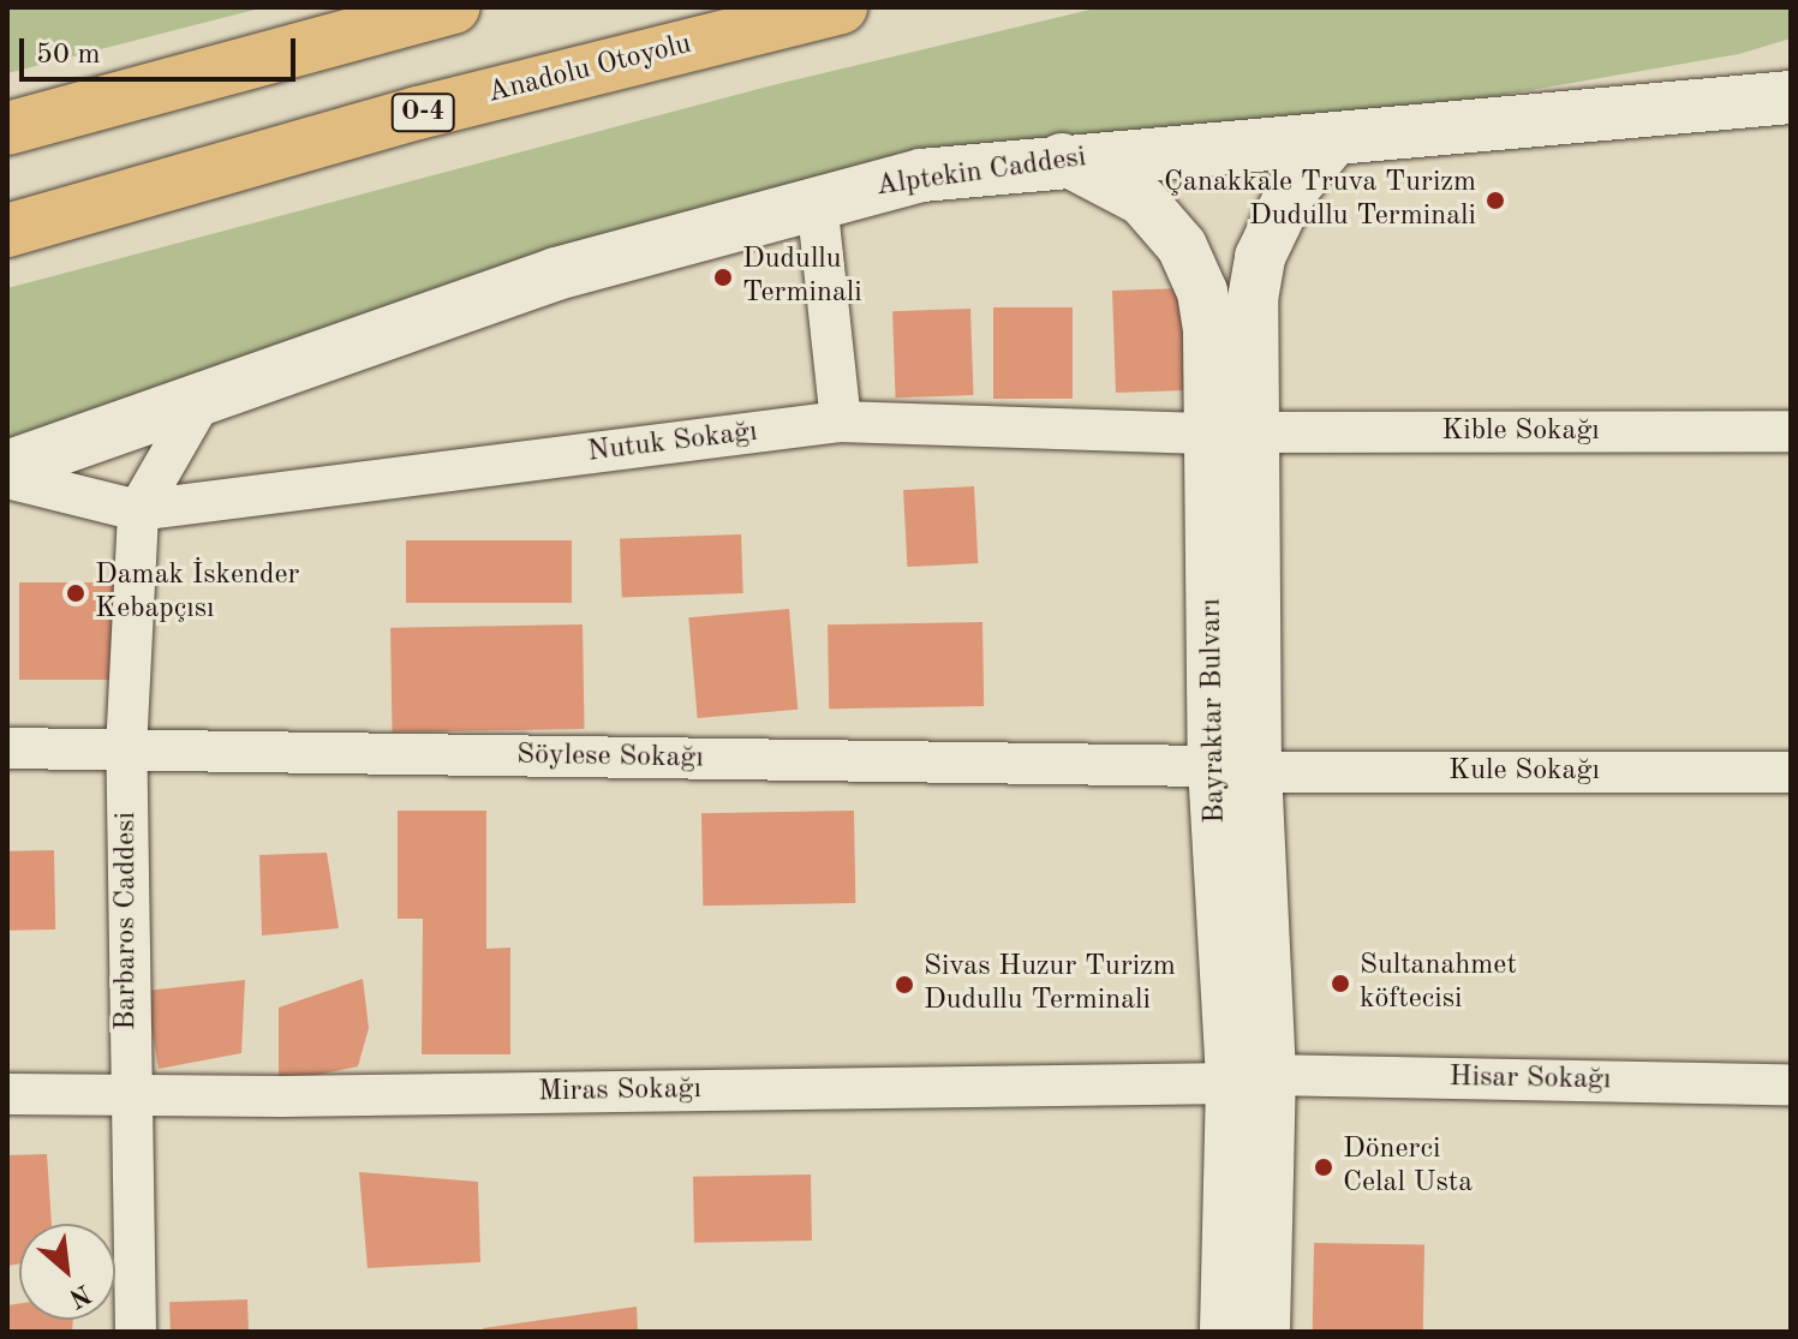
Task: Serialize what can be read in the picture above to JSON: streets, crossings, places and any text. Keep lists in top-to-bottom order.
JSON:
{
  "streets": {
    "highway": ["Anadolu Otoyolu", "O-4"],
    "main road": ["Alptekin Caddesi"],
    "street": [
      "Kible Sokağı",
      "Nutuk Sokağı",
      "Bayraktar Bulvarı",
      "Söylese Sokağı",
      "Kule Sokağı",
      "Barbaros Caddesi",
      "Hisar Sokağı",
      "Miras Sokağı"
    ]
  },
  "crossings": [
    ["Alptekin Caddesi", "Bayraktar Bulvarı"],
    ["Kible Sokağı", "Nutuk Sokağı"],
    ["Kible Sokağı", "Bayraktar Bulvarı"],
    ["Nutuk Sokağı", "Bayraktar Bulvarı"],
    ["Nutuk Sokağı", "Barbaros Caddesi"],
    ["Bayraktar Bulvarı", "Söylese Sokağı"],
    ["Bayraktar Bulvarı", "Kule Sokağı"],
    ["Bayraktar Bulvarı", "Hisar Sokağı"],
    ["Bayraktar Bulvarı", "Miras Sokağı"],
    ["Söylese Sokağı", "Kule Sokağı"],
    ["Söylese Sokağı", "Barbaros Caddesi"],
    ["Barbaros Caddesi", "Miras Sokağı"],
    ["Hisar Sokağı", "Miras Sokağı"]
  ],
  "places": [
    "Çanakkale Truva Turizm Dudullu Terminali",
    "Dudullu Terminali",
    "Damak İskender Kebapçısı",
    "Sultanahmet köftecisi",
    "Sivas Huzur Turizm Dudullu Terminali",
    "Dönerci Celal Usta"
  ],
  "scale_bar": "50 m",
  "north": "bottom right"
}
